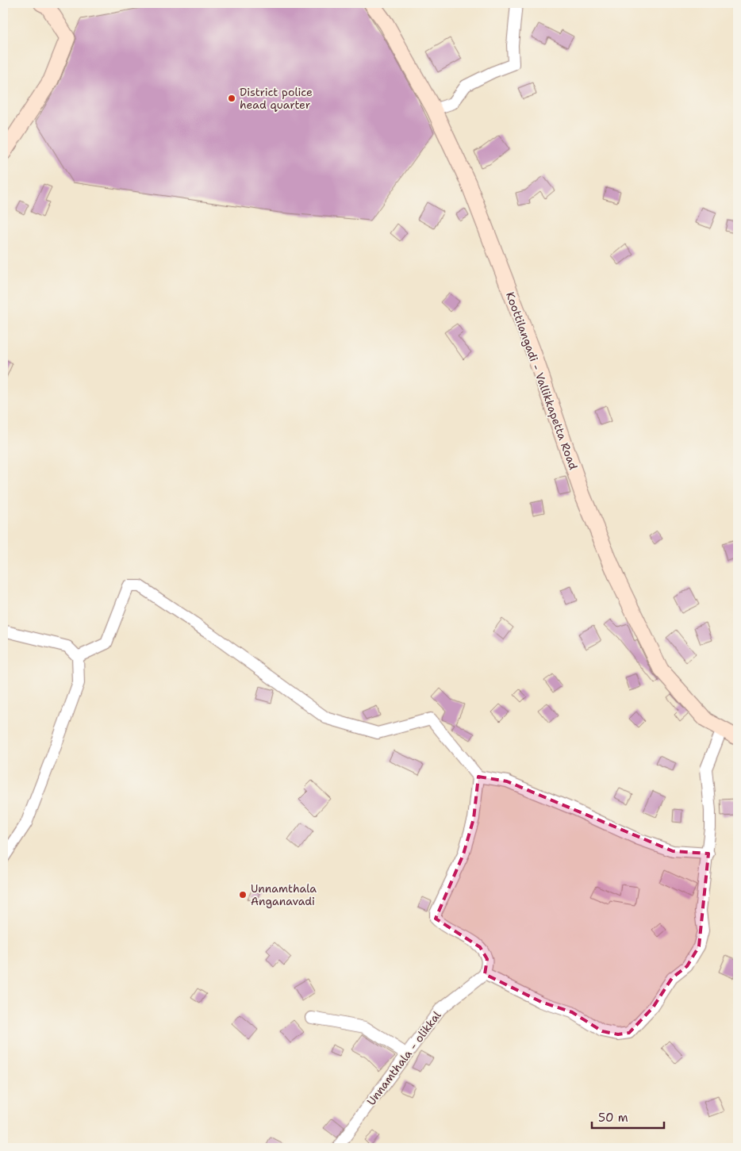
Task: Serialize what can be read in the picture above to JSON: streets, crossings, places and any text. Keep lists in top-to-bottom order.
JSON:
{
  "streets": {
    "main road": ["Koottilangadi - Vallikkapetta Road"],
    "street": ["Unnamthala - olikkal"]
  },
  "places": ["District police head quarter", "Unnamthala Anganavadi"],
  "scale_bar": "50 m"
}
